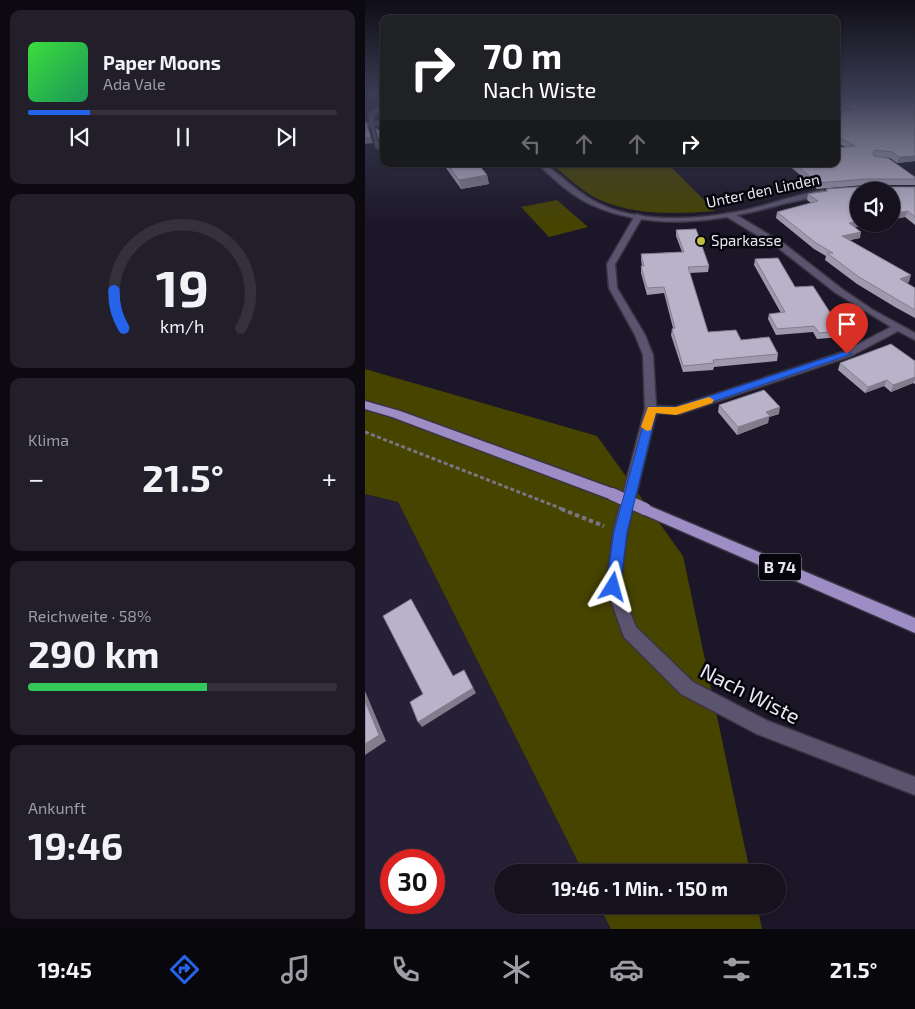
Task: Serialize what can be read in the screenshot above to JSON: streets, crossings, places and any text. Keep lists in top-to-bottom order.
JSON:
{
  "streets": {
    "main road": ["B 74"],
    "street": ["Unter den Linden", "Nach Wiste"]
  },
  "crossings": [
    ["Unter den Linden", "Nach Wiste"]
  ],
  "places": ["Sparkasse"],
  "page": {
    "turn": ["70 m", "Nach Wiste"],
    "song": ["Paper Moons", "Ada Vale"],
    "tile": [
      "Klima",
      ["Reichweite · 58%", "290 km"],
      ["Ankunft", "19:46"]
    ],
    "heat": ["−", "21.5°", "+"],
    "limit": "30",
    "trip": "19:46 · 1 Min. · 150 m",
    "tabs": ["19:45", "21.5°"],
    "gauge": ["19", "km/h"]
  }
}
